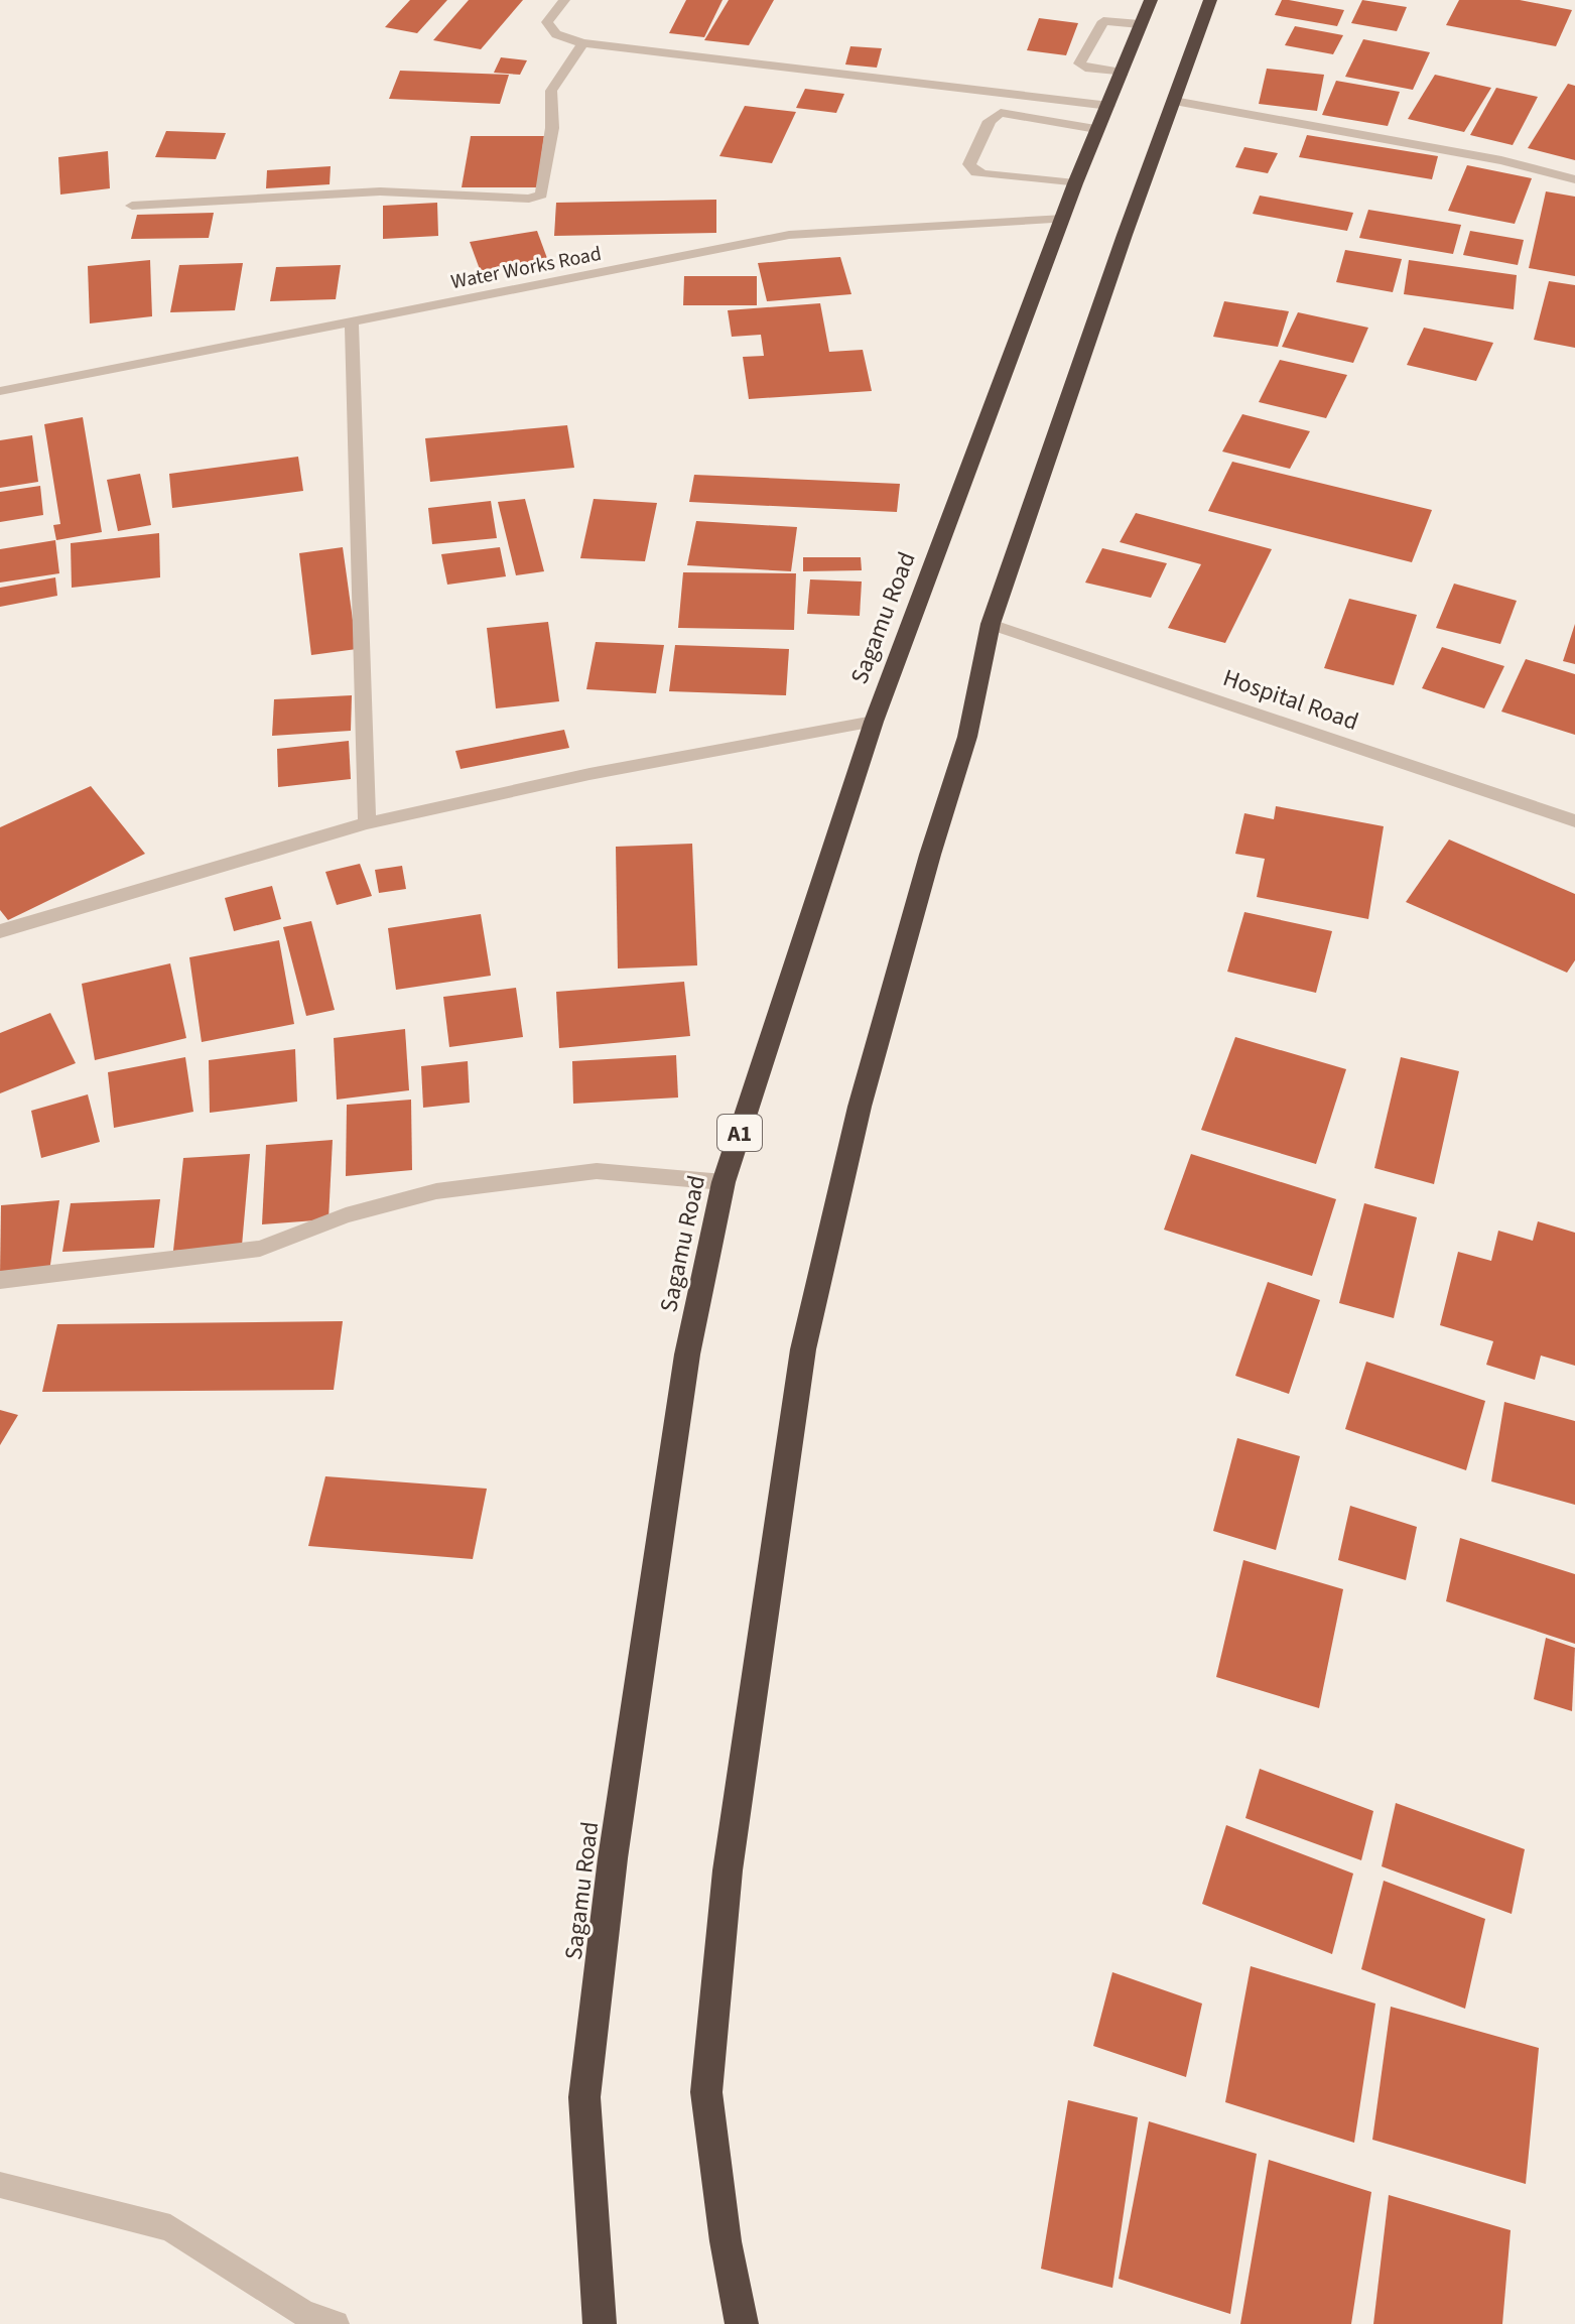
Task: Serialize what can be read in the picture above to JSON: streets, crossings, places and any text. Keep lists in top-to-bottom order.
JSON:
{
  "streets": {
    "highway": ["Sagamu Road", "A1"],
    "street": ["Water Works Road", "Hospital Road"]
  },
  "crossings": [
    ["Water Works Road", "Sagamu Road"]
  ]
}
